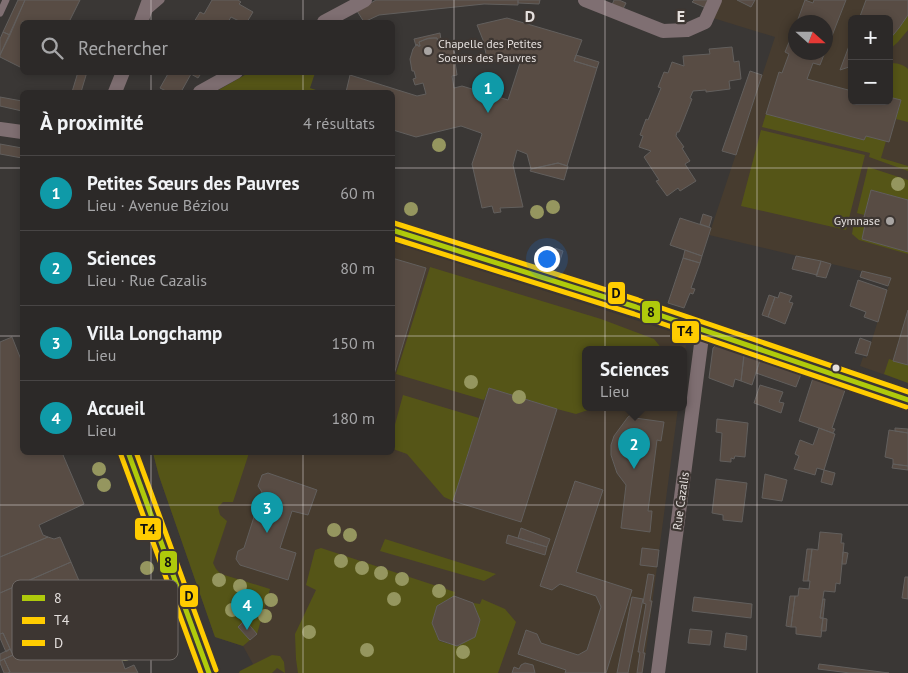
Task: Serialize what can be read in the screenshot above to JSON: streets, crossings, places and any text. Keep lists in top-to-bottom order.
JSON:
{
  "streets": {
    "street": ["Rue Cazalis"]
  },
  "places": ["Chapelle des Petites Soeurs des Pauvres", "Gymnase"],
  "lines": ["transit line D", "transit line 8", "transit line T4"],
  "legend": ["8", "T4", "D"],
  "north": "right",
  "page": {
    "map_buttons": ["+", "−"],
    "search": "Rechercher",
    "pins": [
      "1",
      "2",
      "3",
      "4"
    ],
    "heading": ["À proximité", "4 résultats"],
    "list": [
      {
        "mark": "1",
        "name": "Petites Sœurs des Pauvres",
        "note": "Lieu · Avenue Béziou",
        "value": "60 m"
      },
      {
        "mark": "2",
        "name": "Sciences",
        "note": "Lieu · Rue Cazalis",
        "value": "80 m"
      },
      {
        "mark": "3",
        "name": "Villa Longchamp",
        "note": "Lieu",
        "value": "150 m"
      },
      {
        "mark": "4",
        "name": "Accueil",
        "note": "Lieu",
        "value": "180 m"
      }
    ],
    "popup": ["Sciences", "Lieu"]
  },
  "grid": {
    "columns": ["D", "E"]
  }
}
